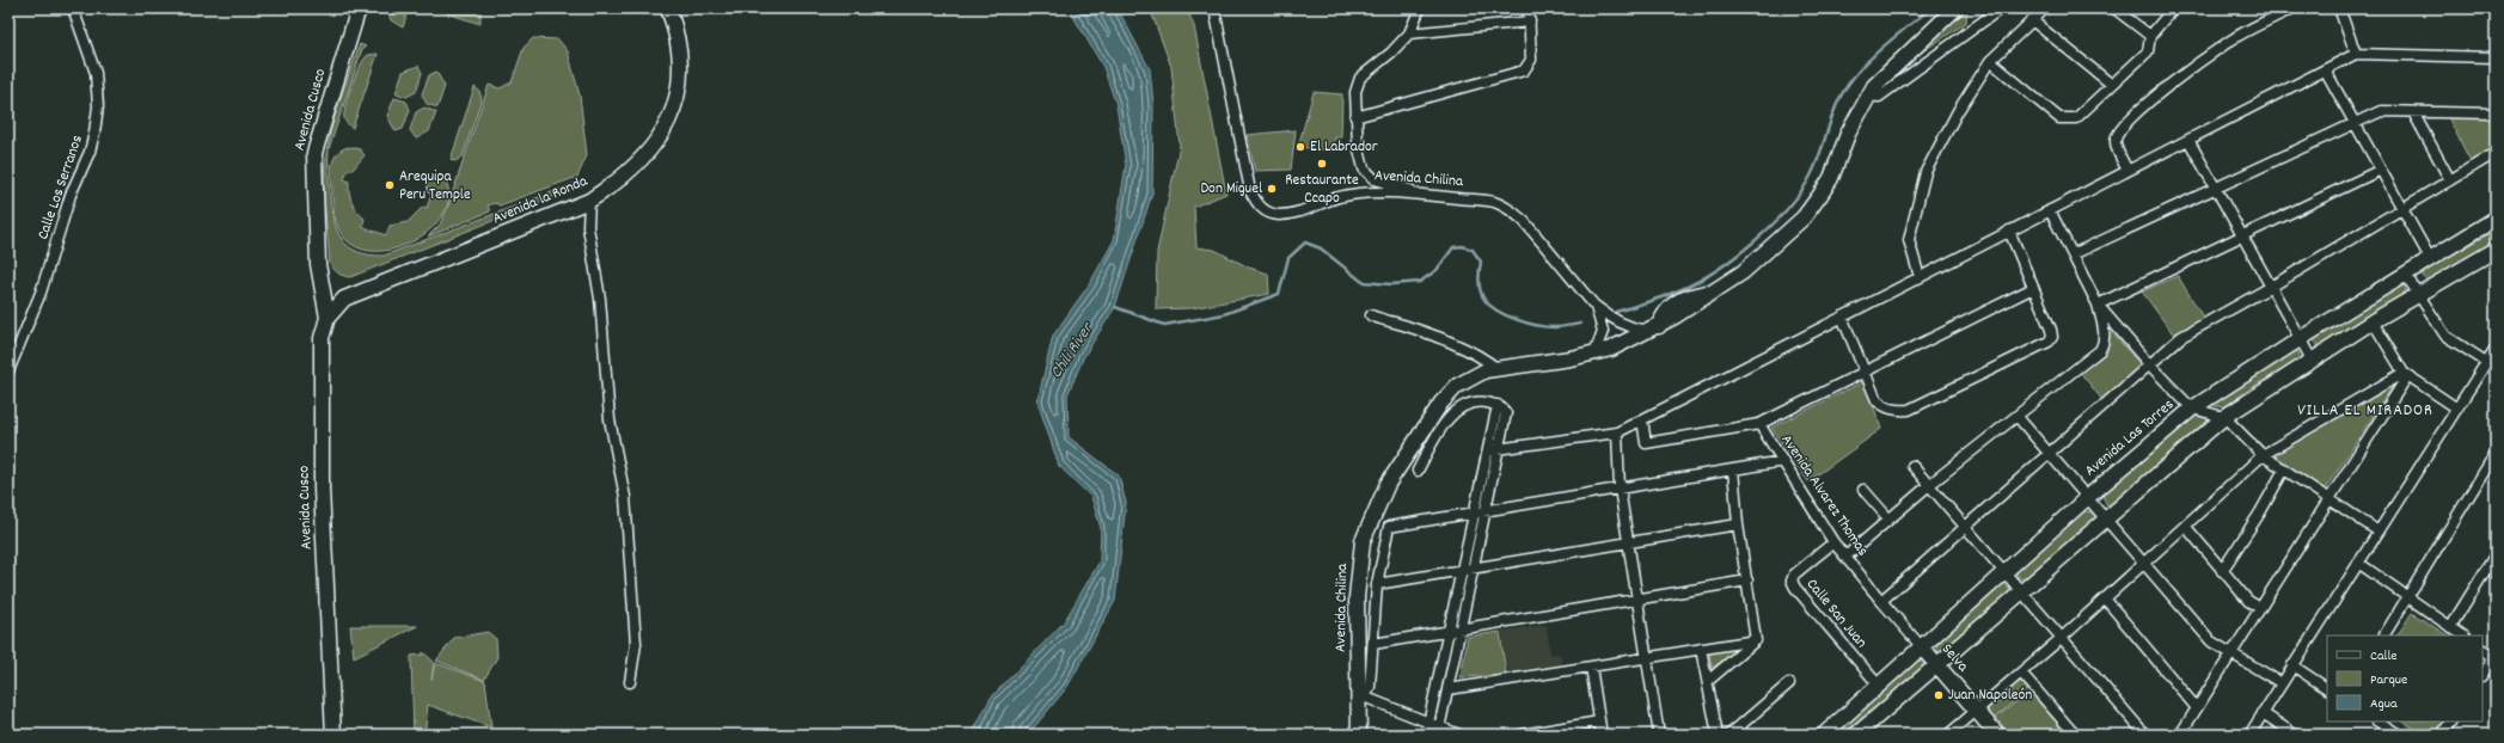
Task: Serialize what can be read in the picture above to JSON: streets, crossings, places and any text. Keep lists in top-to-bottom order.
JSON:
{
  "streets": {
    "street": [
      "Avenida Cusco",
      "Avenida Chilina",
      "Calle Los Serranos",
      "Avenida la Ronda",
      "Avenida Las Torres",
      "Avenida Alvarez Thomas",
      "Calle San Juan",
      "Selva"
    ]
  },
  "crossings": [
    ["Avenida Cusco", "Avenida la Ronda"],
    ["Avenida Las Torres", "Avenida Alvarez Thomas"],
    ["Avenida Las Torres", "Calle San Juan"],
    ["Avenida Las Torres", "Selva"],
    ["Avenida Alvarez Thomas", "Calle San Juan"],
    ["Avenida Alvarez Thomas", "Selva"]
  ],
  "districts": ["VILLA EL MIRADOR"],
  "water": ["Chili River"],
  "places": [
    "El Labrador",
    "Restaurante Ccapo",
    "Arequipa Peru Temple",
    "Don Miguel",
    "Juan Napoleón"
  ],
  "legend": ["Calle", "Parque", "Agua"]
}
